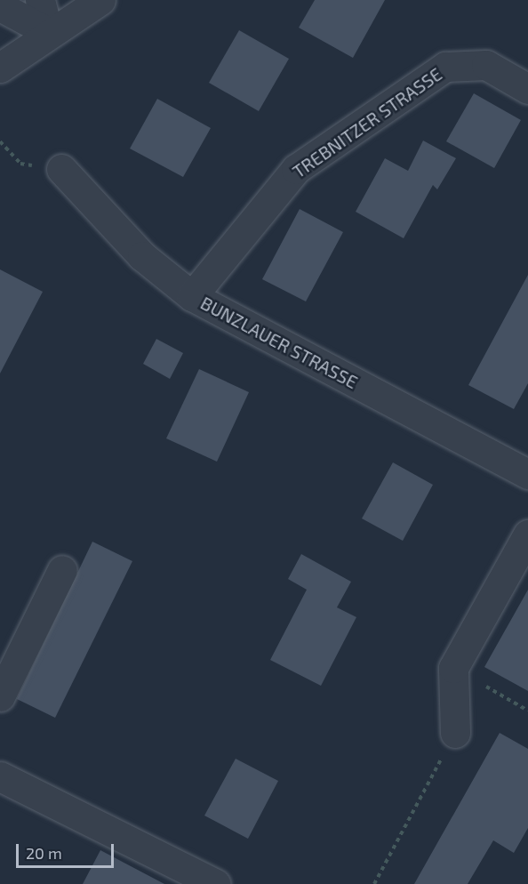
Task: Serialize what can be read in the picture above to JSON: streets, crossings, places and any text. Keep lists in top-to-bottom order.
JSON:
{
  "streets": {
    "street": ["TREBNITZER STRASSE", "BUNZLAUER STRASSE"]
  },
  "crossings": [
    ["TREBNITZER STRASSE", "BUNZLAUER STRASSE"]
  ],
  "scale_bar": "20 m"
}
